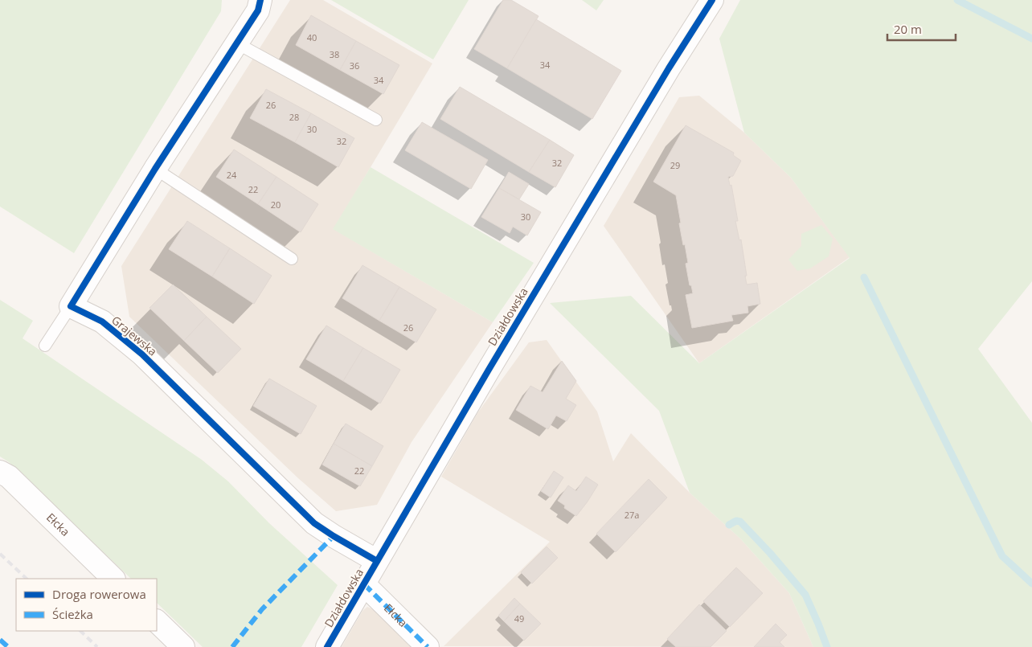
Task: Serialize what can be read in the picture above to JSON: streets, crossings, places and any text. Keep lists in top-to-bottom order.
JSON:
{
  "streets": {
    "street": ["Działdowska", "Grajewska", "Ełcka"]
  },
  "crossings": [
    ["Działdowska", "Grajewska"],
    ["Działdowska", "Ełcka"]
  ],
  "house_numbers": [
    "40",
    "38",
    "34",
    "36",
    "34",
    "26",
    "28",
    "30",
    "32",
    "32",
    "29",
    "24",
    "22",
    "20",
    "30",
    "26",
    "22",
    "27a",
    "49"
  ],
  "legend": ["Droga rowerowa", "Ścieżka"],
  "scale_bar": "20 m"
}
